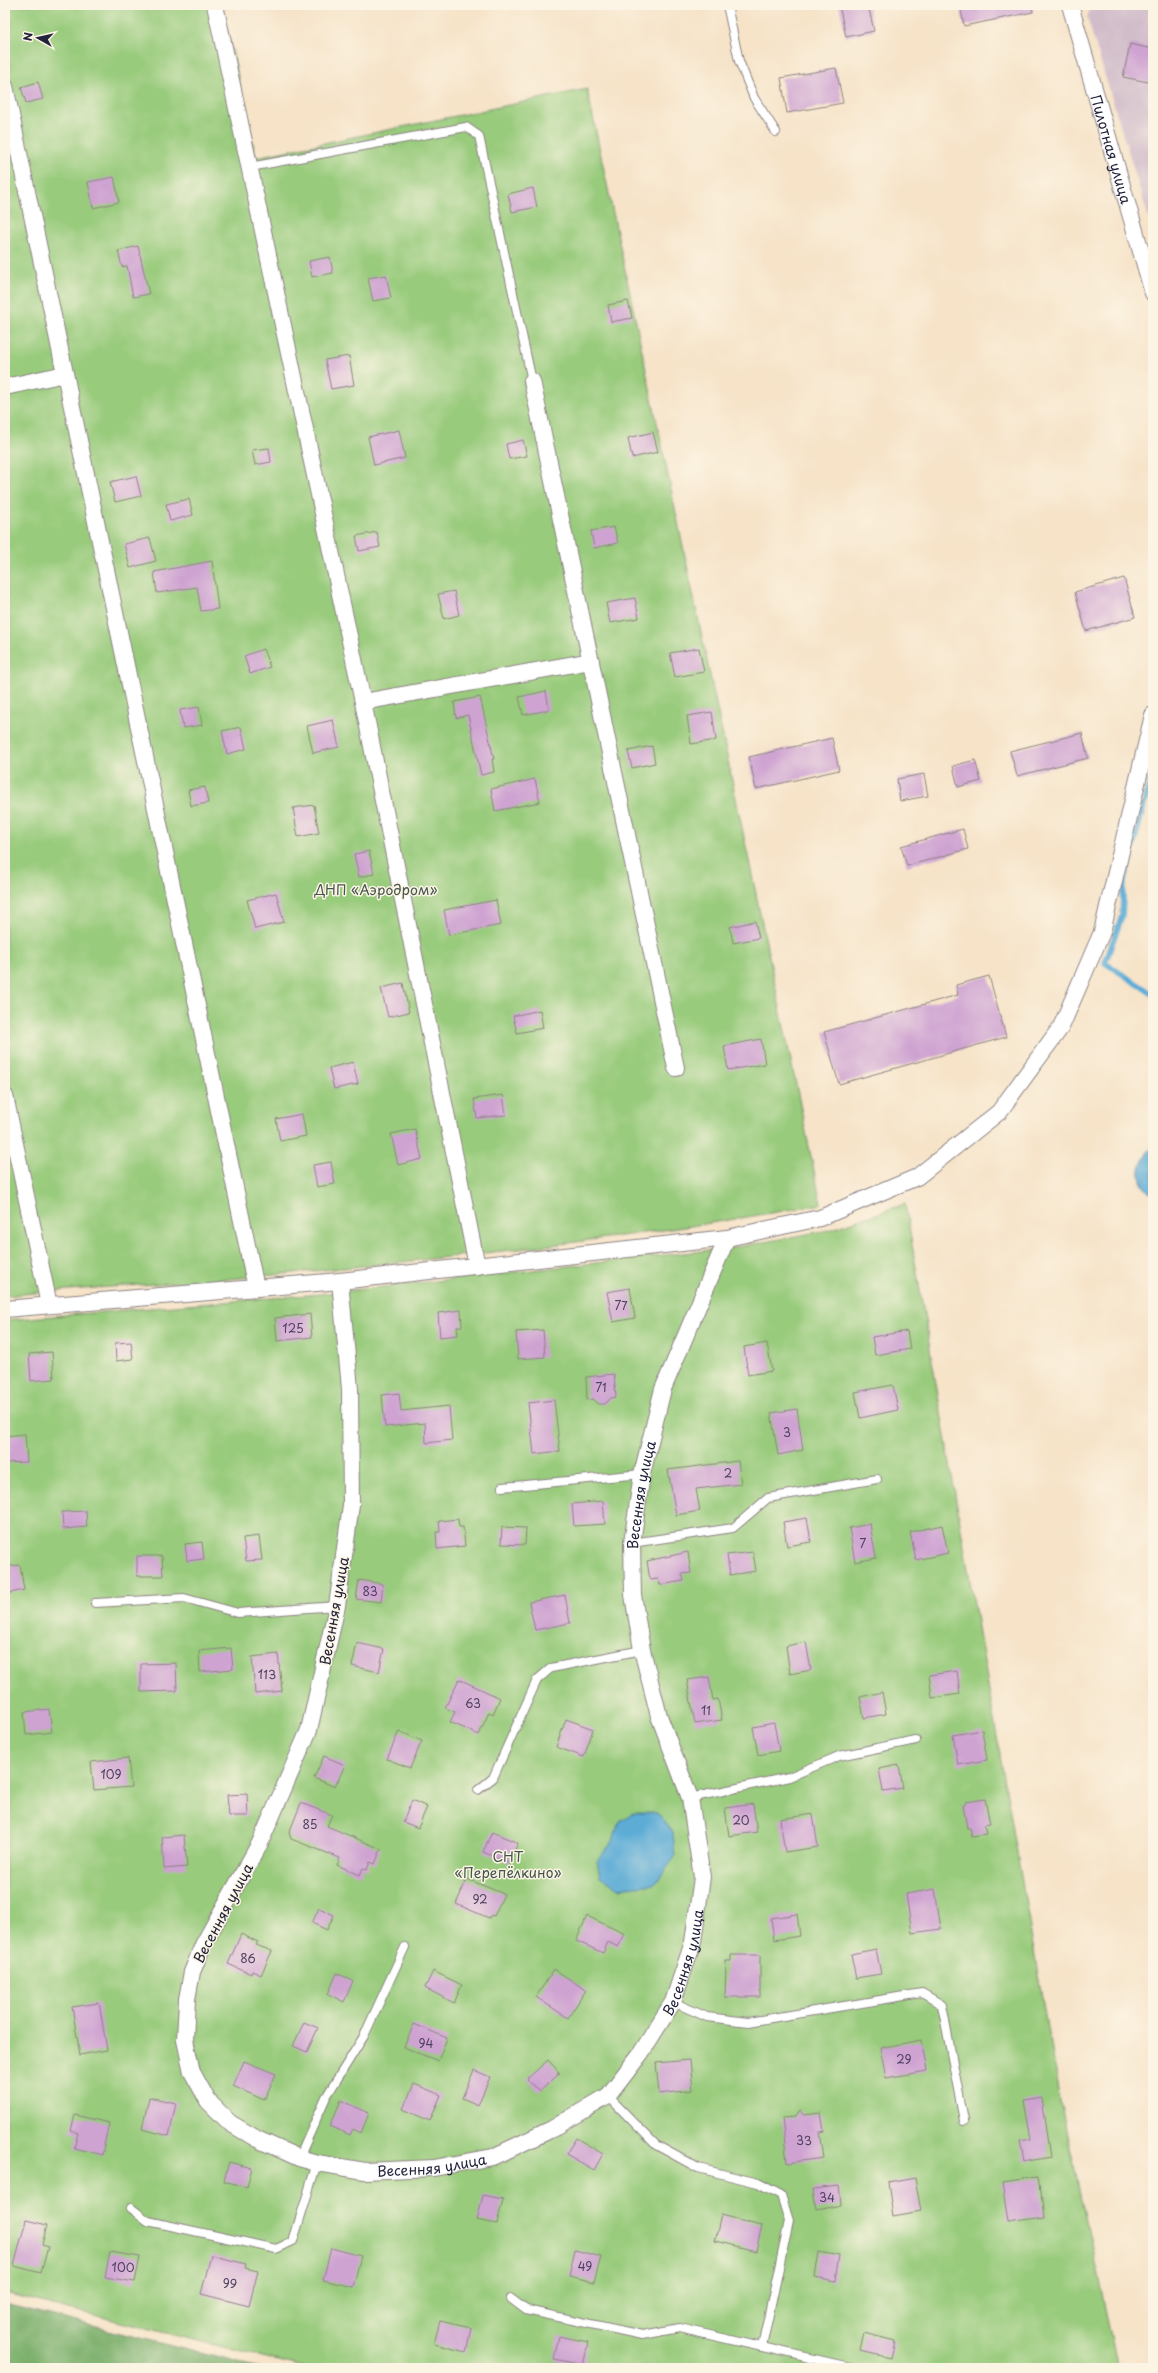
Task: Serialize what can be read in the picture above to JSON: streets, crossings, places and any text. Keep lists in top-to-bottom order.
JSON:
{
  "streets": {
    "street": ["Пилотная улица", "Весенняя улица"]
  },
  "parks": ["ДНП «Аэродром»", "СНТ «Перепёлкино»"],
  "house_numbers": [
    "77",
    "125",
    "71",
    "3",
    "2",
    "7",
    "83",
    "113",
    "63",
    "11",
    "109",
    "20",
    "85",
    "92",
    "86",
    "94",
    "29",
    "33",
    "34",
    "49",
    "100",
    "99"
  ],
  "north": "left"
}
